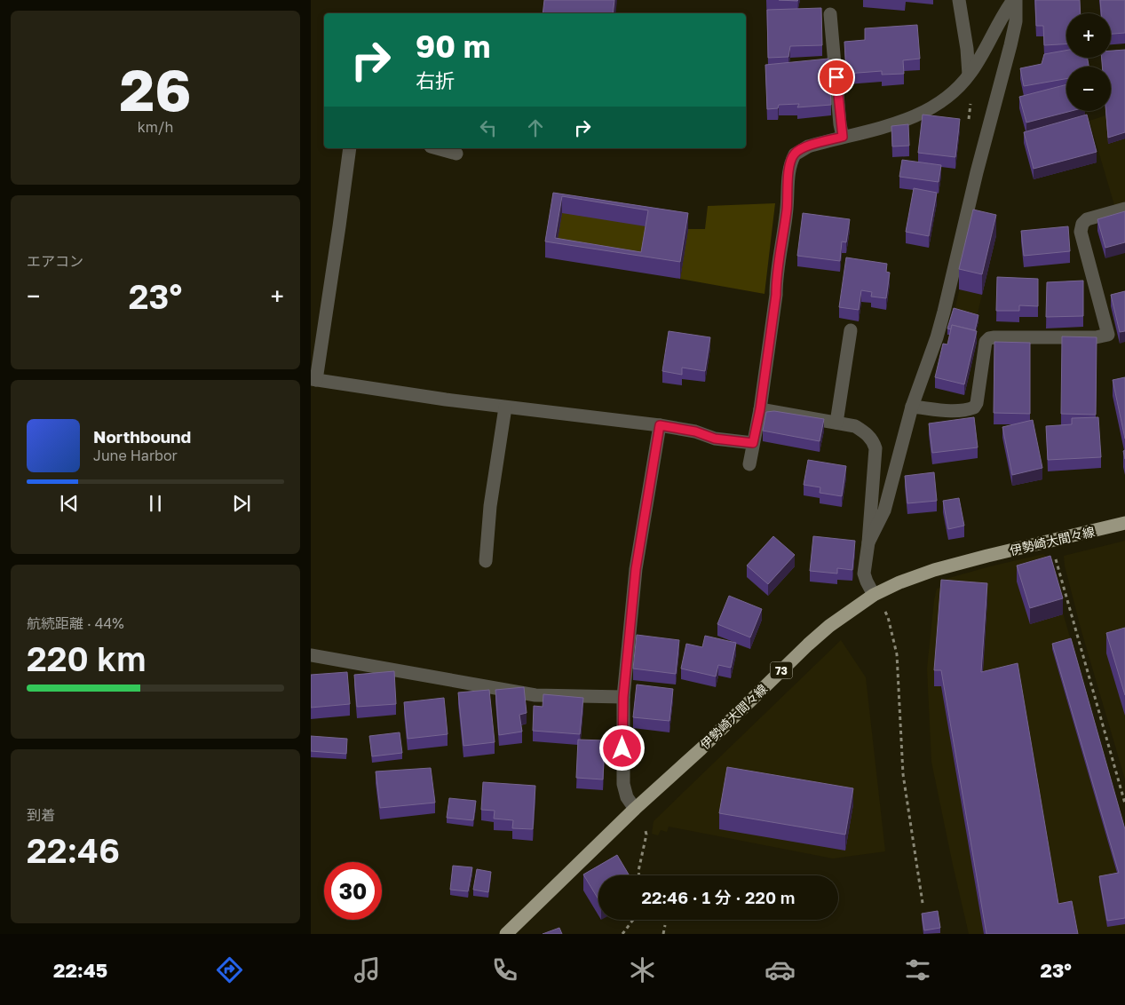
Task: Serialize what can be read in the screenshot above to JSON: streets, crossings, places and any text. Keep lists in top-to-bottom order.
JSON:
{
  "streets": {
    "main road": ["伊勢崎大間々線", "73"]
  },
  "page": {
    "tile": [
      ["26", "km/h"],
      "エアコン",
      ["航続距離 · 44%", "220 km"],
      ["到着", "22:46"]
    ],
    "map_buttons": ["+", "−"],
    "turn": ["90 m", "右折"],
    "heat": ["−", "23°", "+"],
    "song": ["Northbound", "June Harbor"],
    "limit": "30",
    "trip": "22:46 · 1 分 · 220 m",
    "tabs": ["22:45", "23°"]
  }
}
